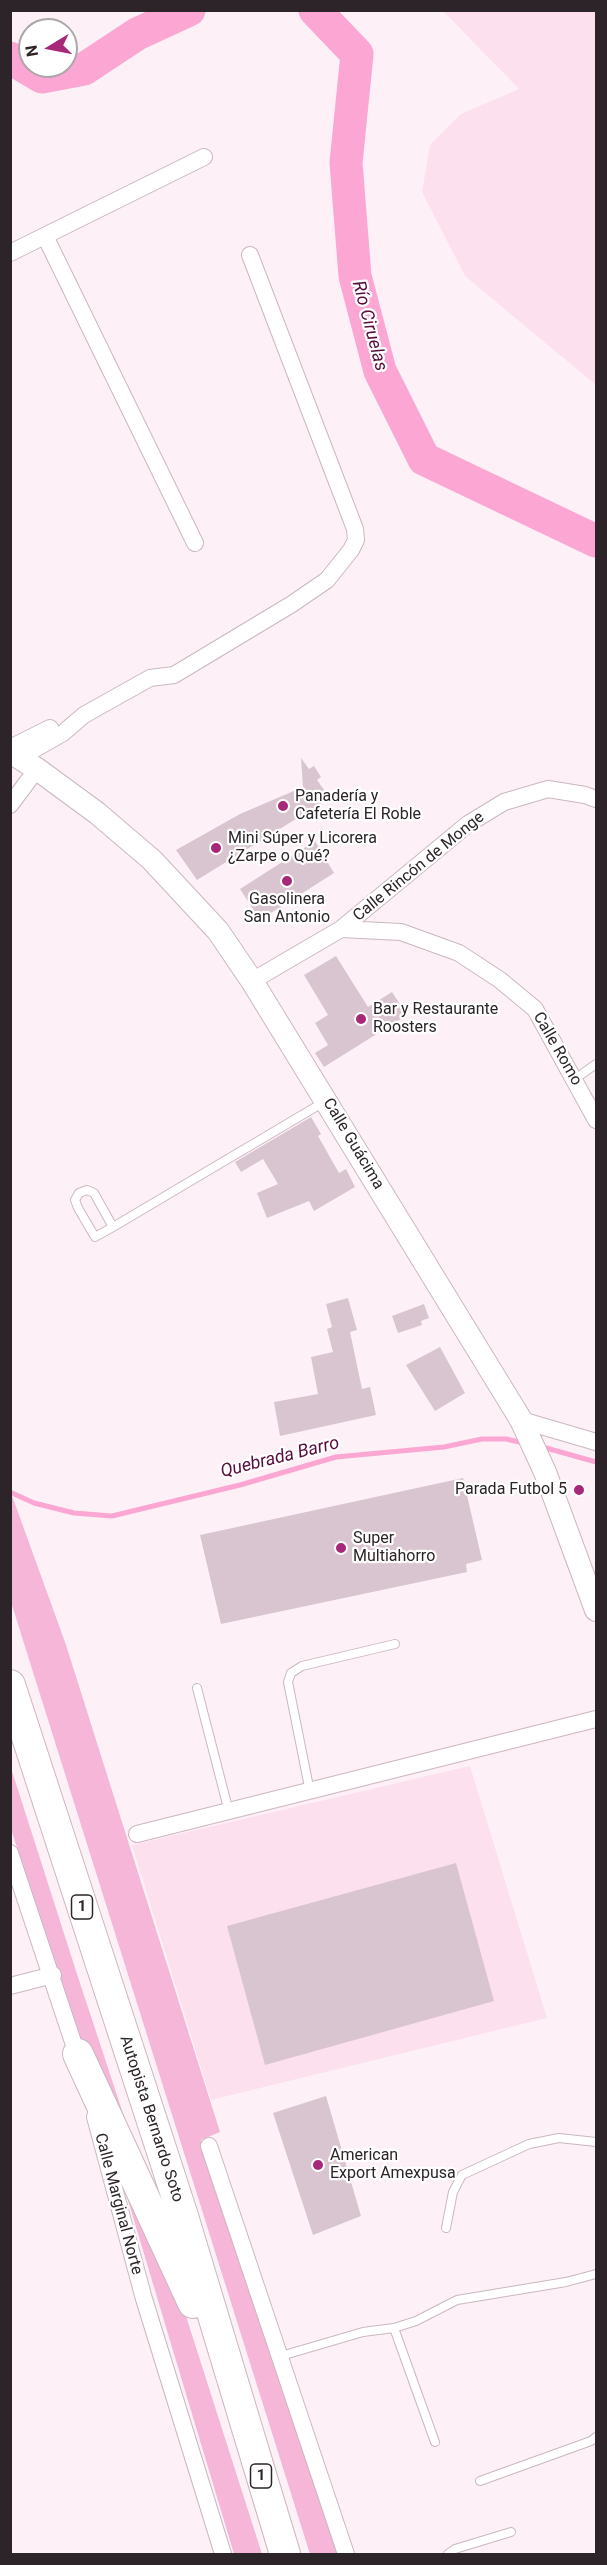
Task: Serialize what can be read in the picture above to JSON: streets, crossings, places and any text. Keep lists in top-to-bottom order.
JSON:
{
  "streets": {
    "highway": ["1", "Autopista Bernardo Soto"],
    "main road": ["Calle Guácima"],
    "street": ["Calle Rincón de Monge", "Calle Romo", "Calle Marginal Norte"]
  },
  "crossings": [
    ["Calle Rincón de Monge", "Calle Romo"],
    ["Calle Rincón de Monge", "Calle Guácima"]
  ],
  "water": ["Río Ciruelas", "Quebrada Barro"],
  "places": [
    "Panadería y Cafetería El Roble",
    "Mini Súper y Licorera ¿Zarpe o Qué?",
    "Gasolinera San Antonio",
    "Bar y Restaurante Roosters",
    "Parada Futbol 5",
    "Super Multiahorro",
    "American Export Amexpusa"
  ],
  "north": "left"
}
